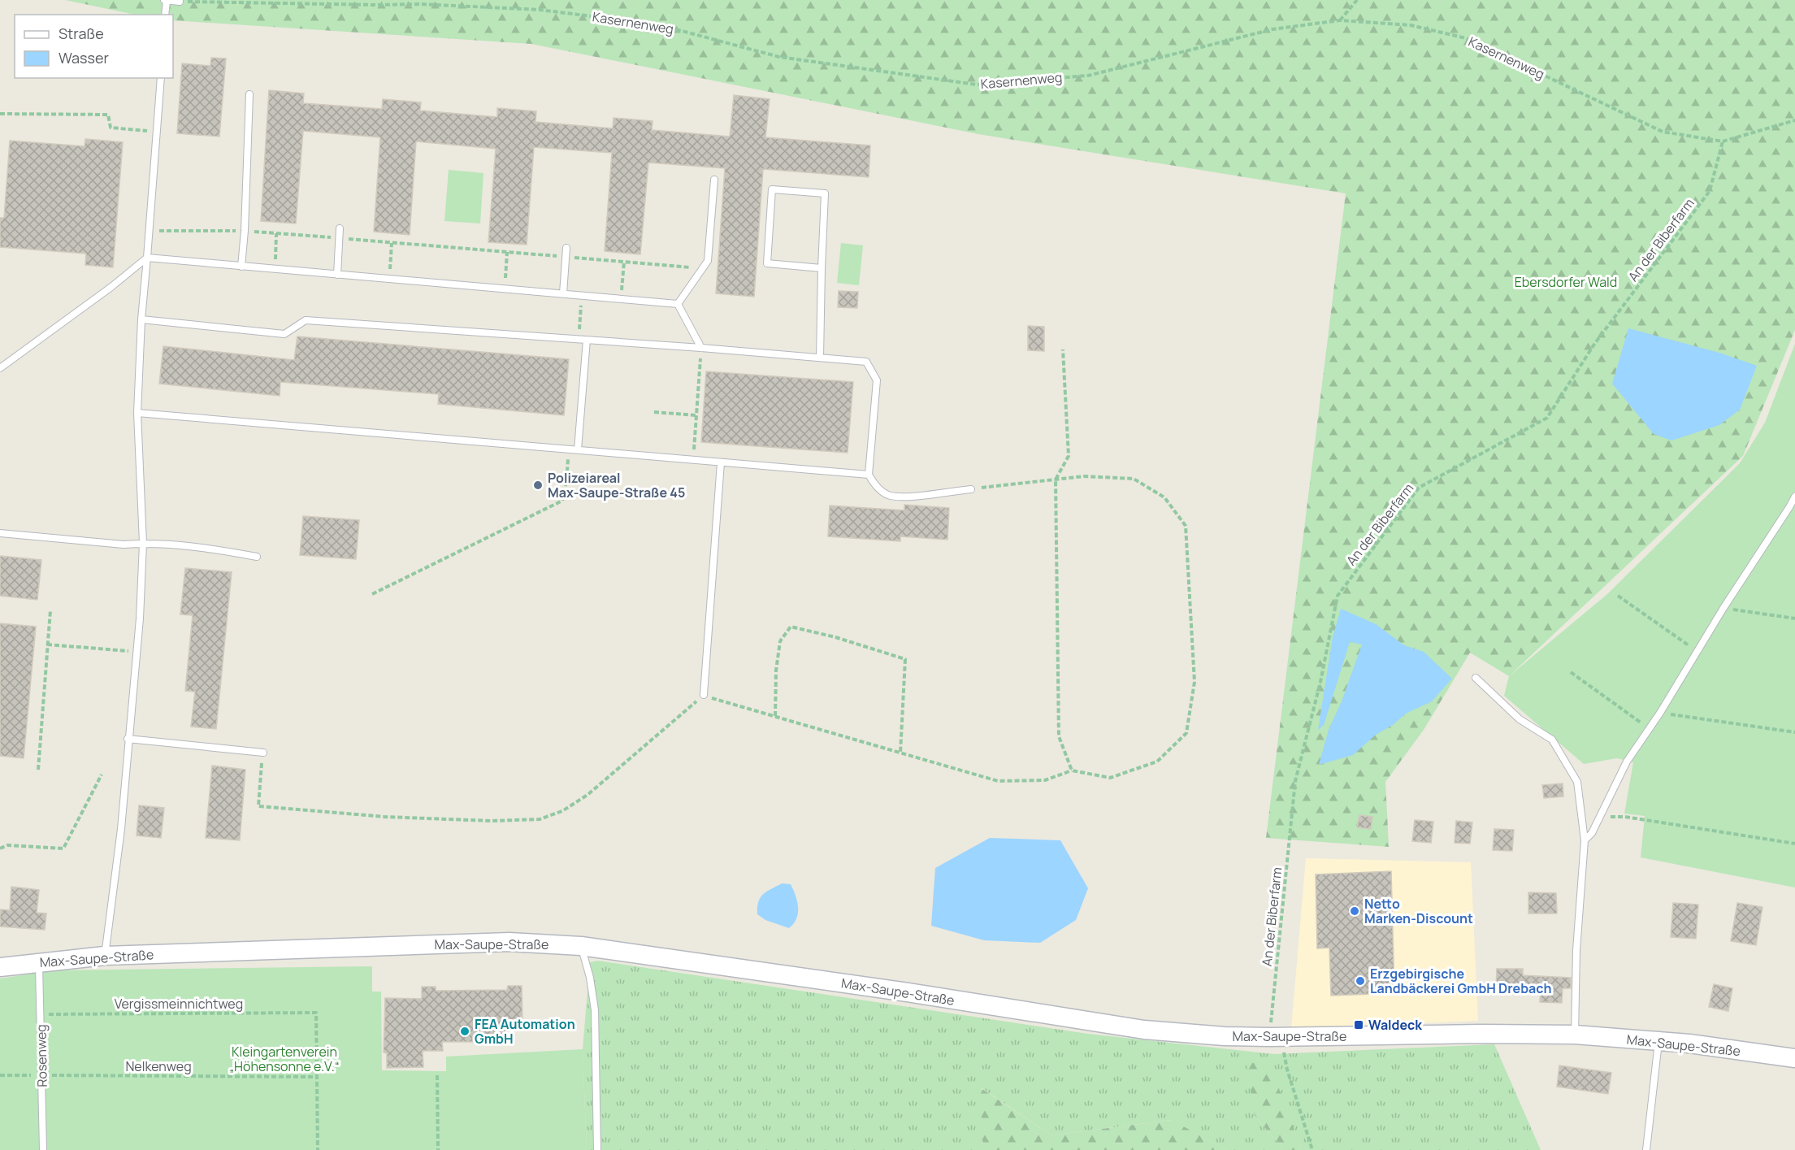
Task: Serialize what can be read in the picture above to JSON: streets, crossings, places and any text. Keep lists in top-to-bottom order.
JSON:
{
  "streets": {
    "street": ["Max-Saupe-Straße"],
    "lane": ["Rosenweg"],
    "path": [
      "Kasernenweg",
      "An der Biberfarm",
      "Vergissmeinnichtweg",
      "Nelkenweg"
    ]
  },
  "crossings": [
    ["Kasernenweg", "An der Biberfarm"],
    ["An der Biberfarm", "Max-Saupe-Straße"],
    ["Max-Saupe-Straße", "Rosenweg"],
    ["Vergissmeinnichtweg", "Rosenweg"],
    ["Vergissmeinnichtweg", "Nelkenweg"],
    ["Rosenweg", "Nelkenweg"]
  ],
  "parks": ["Ebersdorfer Wald", "Kleingartenverein „Höhensonne e.V.“"],
  "places": {
    "other": [
      "Polizeiareal Max-Saupe-Straße 45",
      "Netto Marken-Discount",
      "Erzgebirgische Landbäckerei GmbH Drebach",
      "FEA Automation GmbH"
    ],
    "transit": ["Waldeck"]
  },
  "legend": ["Straße", "Wasser"]
}
